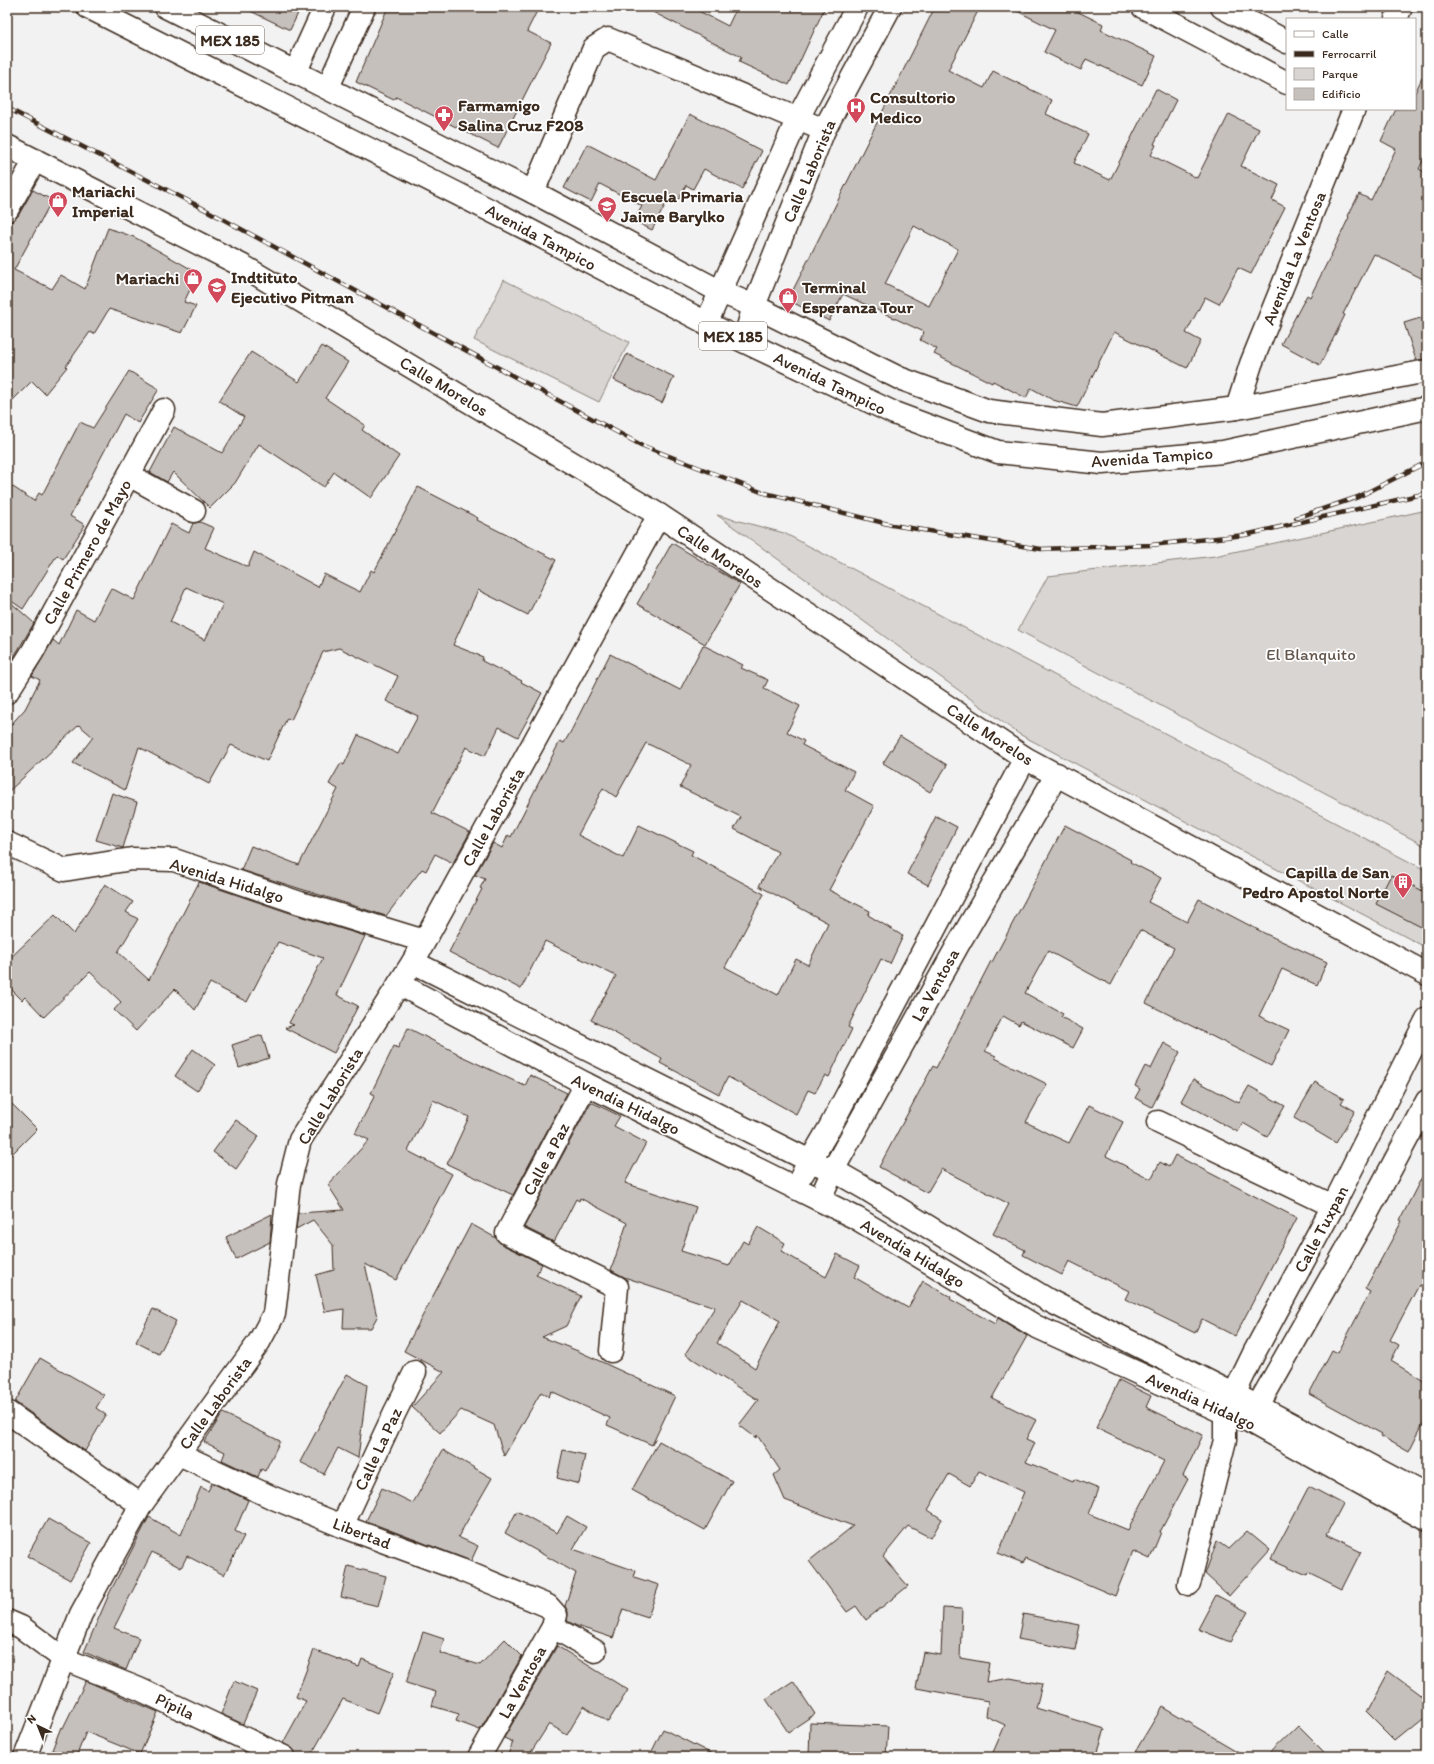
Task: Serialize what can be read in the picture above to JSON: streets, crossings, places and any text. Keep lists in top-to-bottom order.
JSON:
{
  "streets": {
    "street": [
      "MEX 185",
      "Calle Laborista",
      "Avenida Tampico",
      "Avenida La Ventosa",
      "Calle Morelos",
      "Calle Primero de Mayo",
      "Avenida Hidalgo",
      "La Ventosa",
      "Avendia Hidalgo",
      "Calle a Paz",
      "Calle Tuxpan",
      "Calle La Paz",
      "Libertad",
      "Pípila"
    ]
  },
  "crossings": [
    ["Calle Laborista", "Avenida Tampico"],
    ["Calle Laborista", "Calle Morelos"],
    ["Calle Laborista", "Avenida Hidalgo"],
    ["Calle Laborista", "Avendia Hidalgo"],
    ["Calle Laborista", "Libertad"],
    ["Calle Laborista", "Pípila"],
    ["Avenida Tampico", "Avenida La Ventosa"],
    ["Calle Morelos", "La Ventosa"],
    ["La Ventosa", "Avendia Hidalgo"],
    ["La Ventosa", "Libertad"],
    ["Avendia Hidalgo", "Calle a Paz"],
    ["Avendia Hidalgo", "Calle Tuxpan"],
    ["Calle La Paz", "Libertad"]
  ],
  "parks": ["El Blanquito"],
  "places": {
    "hospital": ["Consultorio Medico"],
    "pharmacy": ["Farmamigo Salina Cruz F208"],
    "shop": ["Mariachi Imperial", "Mariachi", "Terminal Esperanza Tour"],
    "school or university": ["Escuela Primaria Jaime Barylko", "Indtituto Ejecutivo Pitman"],
    "building": ["Capilla de San Pedro Apostol Norte"]
  },
  "legend": [
    "Calle",
    "Ferrocarril",
    "Parque",
    "Edificio"
  ],
  "north": "top left"
}
